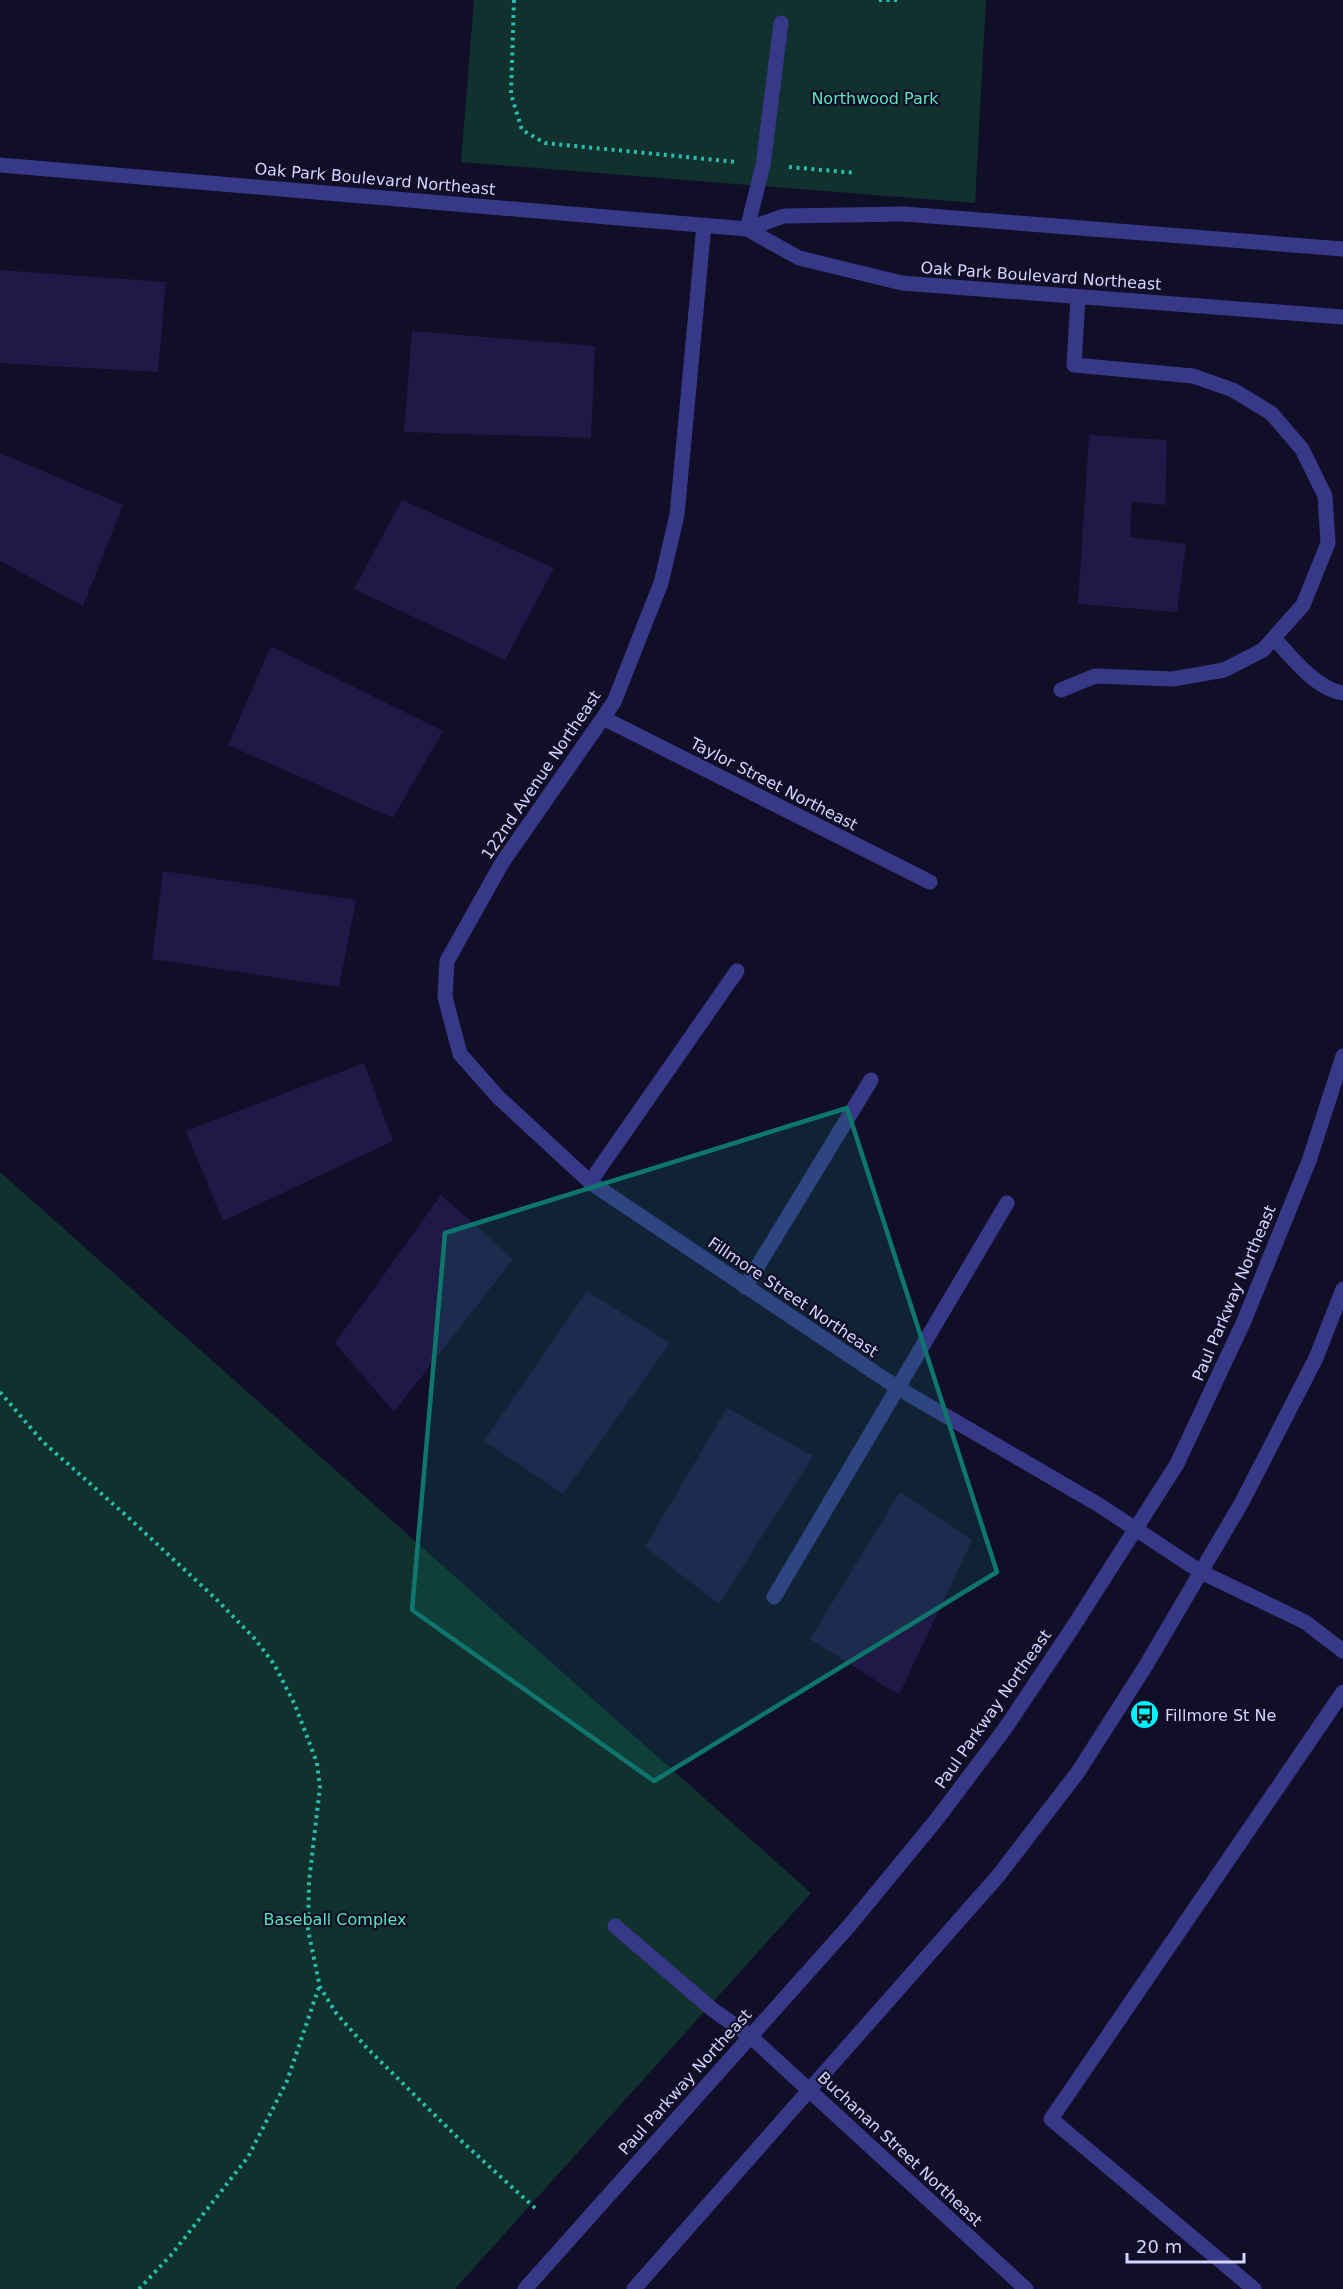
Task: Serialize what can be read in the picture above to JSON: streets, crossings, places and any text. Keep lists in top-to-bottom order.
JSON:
{
  "streets": {
    "street": [
      "Oak Park Boulevard Northeast",
      "122nd Avenue Northeast",
      "Taylor Street Northeast",
      "Paul Parkway Northeast",
      "Fillmore Street Northeast",
      "Buchanan Street Northeast"
    ]
  },
  "crossings": [
    ["Oak Park Boulevard Northeast", "122nd Avenue Northeast"],
    ["122nd Avenue Northeast", "Taylor Street Northeast"],
    ["122nd Avenue Northeast", "Fillmore Street Northeast"],
    ["Paul Parkway Northeast", "Fillmore Street Northeast"],
    ["Paul Parkway Northeast", "Buchanan Street Northeast"]
  ],
  "parks": ["Northwood Park", "Baseball Complex"],
  "places": {
    "bus stop": ["Fillmore St Ne"]
  },
  "scale_bar": "20 m"
}
